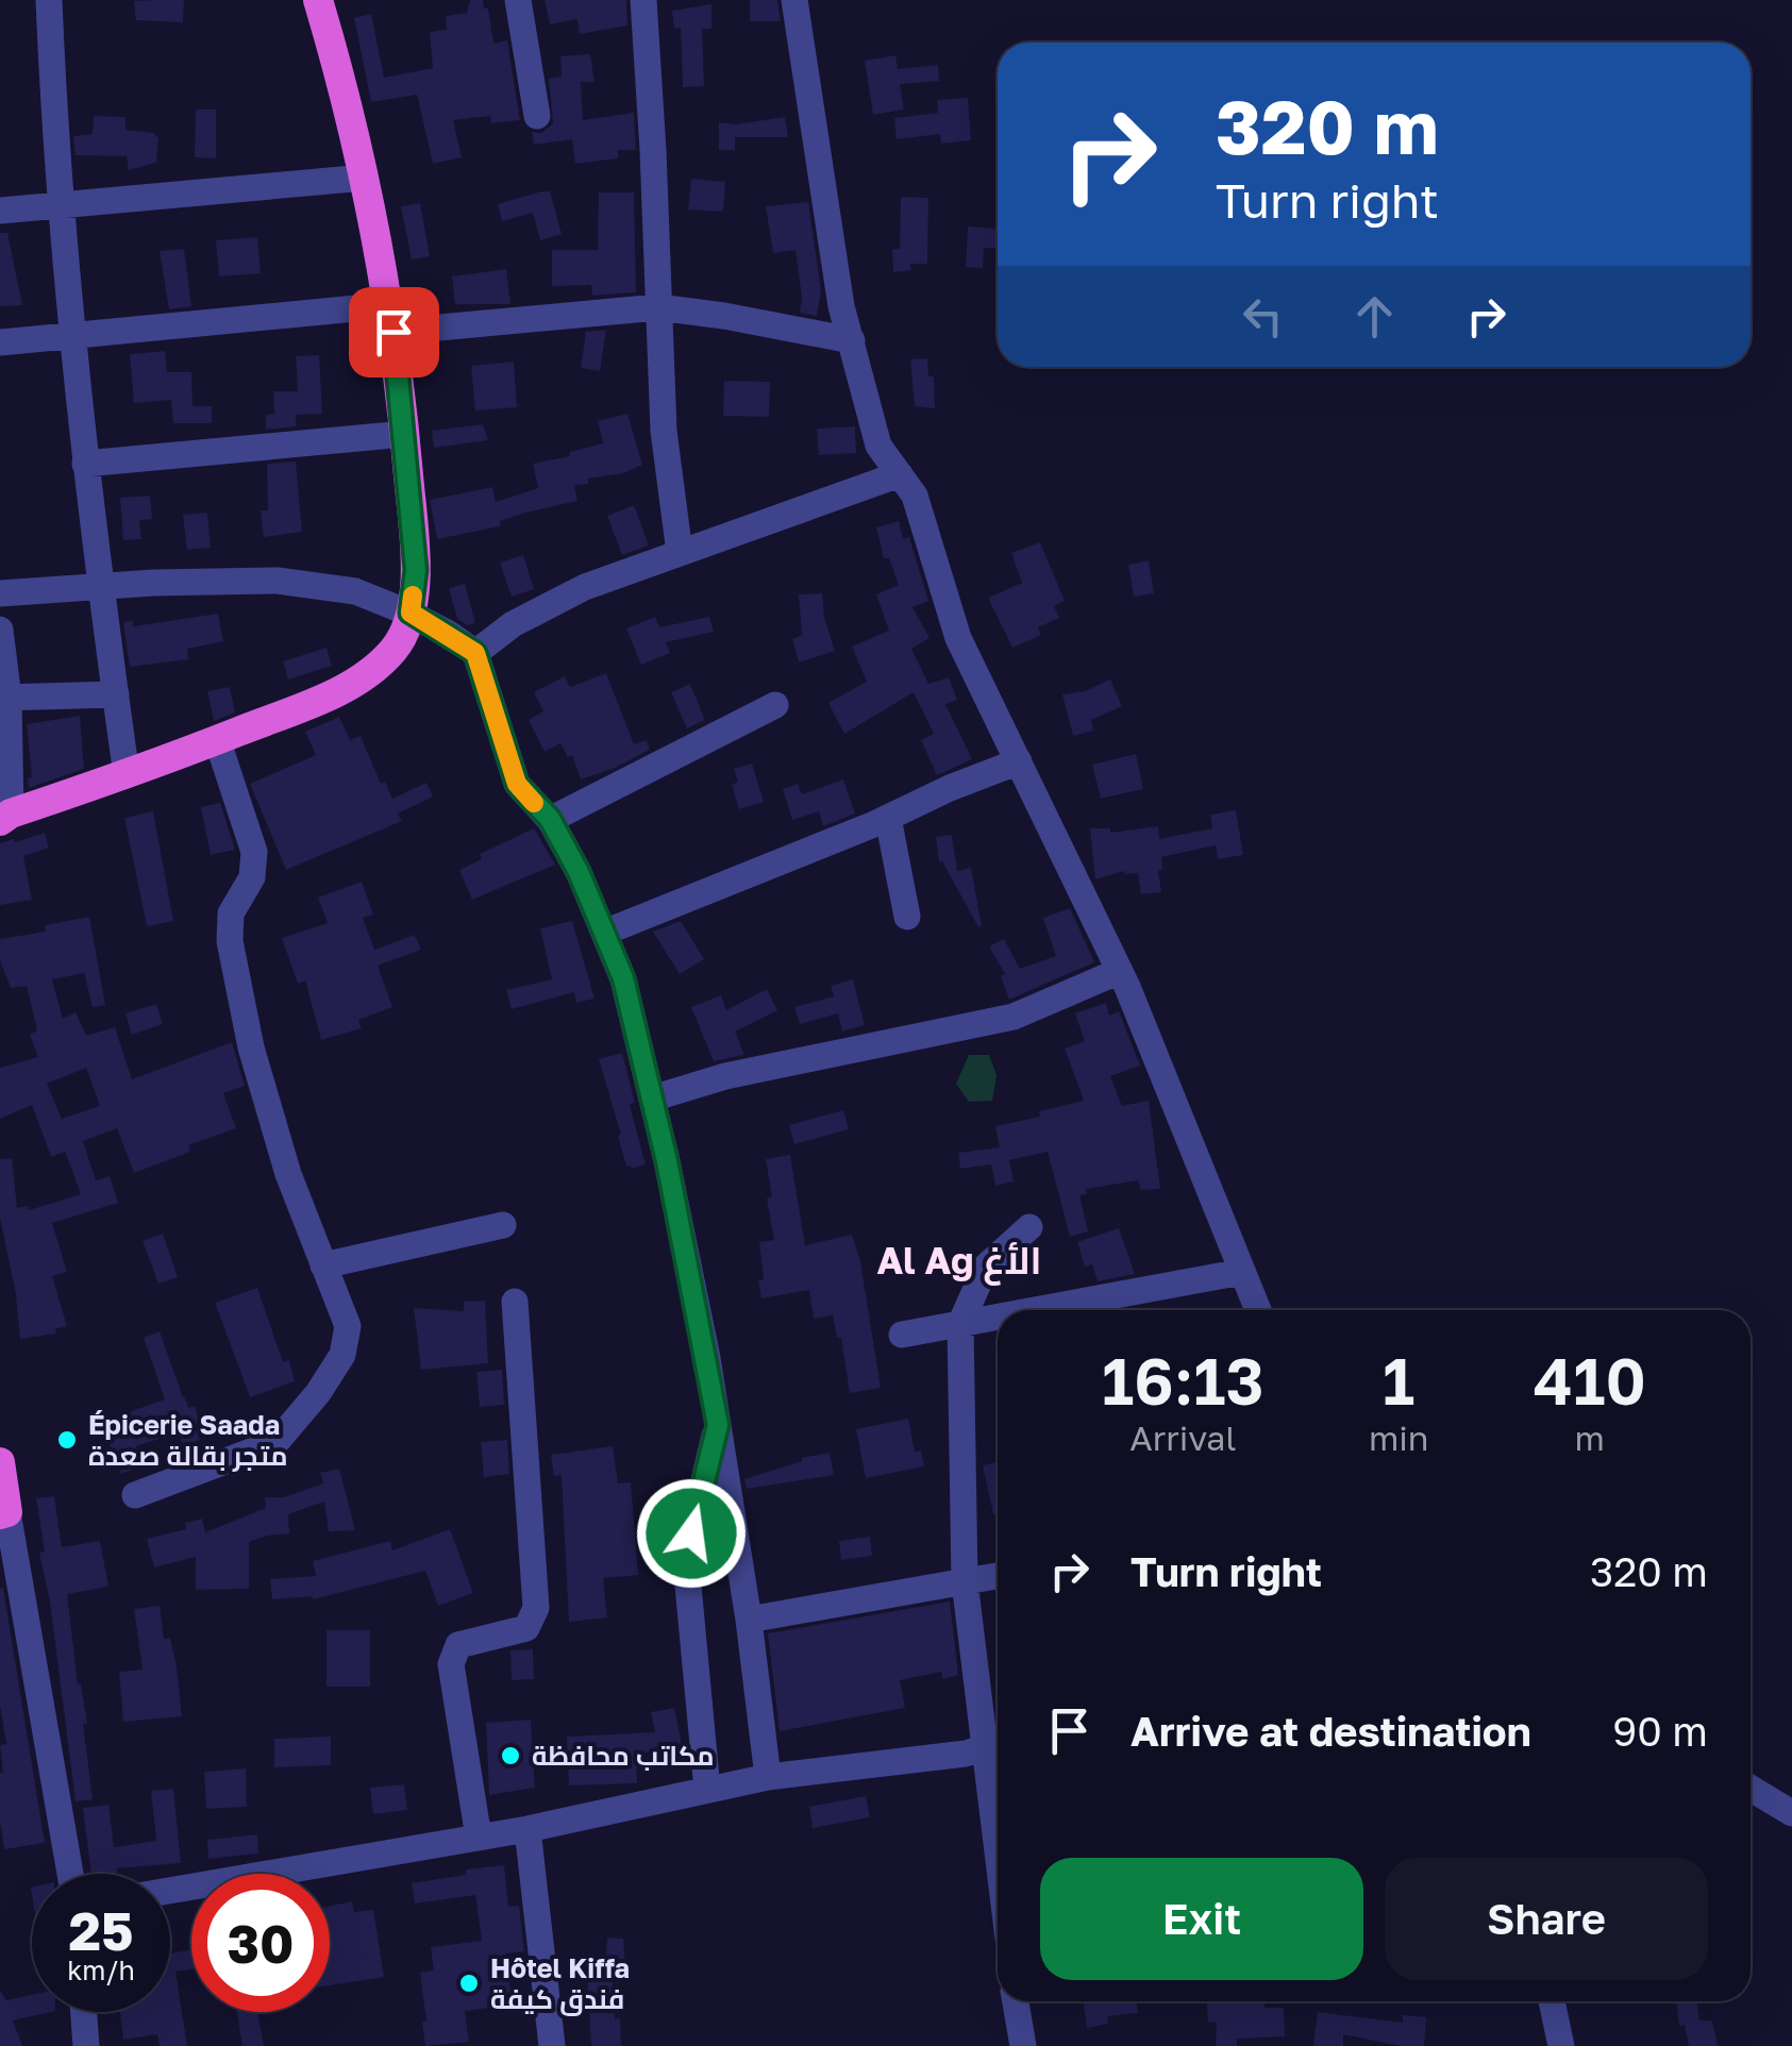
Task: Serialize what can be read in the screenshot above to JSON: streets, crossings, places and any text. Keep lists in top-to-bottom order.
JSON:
{
  "districts": ["Al Ag الأغ"],
  "places": ["Épicerie Saada متجر بقالة صعدة", "مكاتب محافظة", "Hôtel Kiffa فندق كيفة"],
  "page": {
    "turn": ["320 m", "Turn right"],
    "eta": [
      "16:13",
      "Arrival",
      "1",
      "min",
      "410",
      "m"
    ],
    "list": [
      {
        "name": "Turn right",
        "value": "320 m"
      },
      {
        "name": "Arrive at destination",
        "value": "90 m"
      }
    ],
    "buttons": ["Exit", "Share"],
    "speed": "25 km/h",
    "limit": "30"
  }
}
